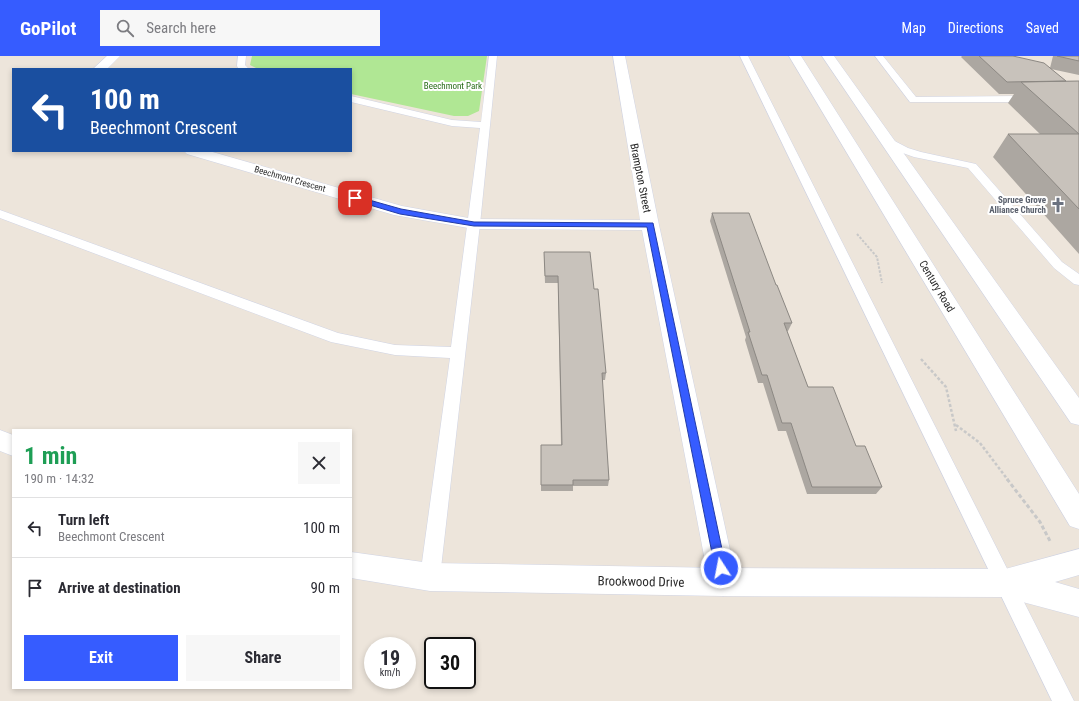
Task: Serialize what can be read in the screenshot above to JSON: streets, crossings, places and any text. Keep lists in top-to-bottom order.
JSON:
{
  "streets": {
    "street": [
      "Brampton Street",
      "Beechmont Crescent",
      "Century Road",
      "Brookwood Drive"
    ]
  },
  "crossings": [
    ["Brampton Street", "Beechmont Crescent"],
    ["Brampton Street", "Brookwood Drive"]
  ],
  "parks": ["Beechmont Park"],
  "places": {
    "church": ["Spruce Grove Alliance Church"]
  },
  "page": {
    "header": "GoPilot",
    "search": "Search here",
    "nav": ["Map", "Directions", "Saved"],
    "turn": ["100 m", "Beechmont Crescent"],
    "heading": ["1 min", "190 m · 14:32"],
    "list": [
      {
        "name": "Turn left",
        "note": "Beechmont Crescent",
        "value": "100 m"
      },
      {
        "name": "Arrive at destination",
        "value": "90 m"
      }
    ],
    "buttons": ["Exit", "Share"],
    "speed": "19 km/h",
    "limit": "30"
  }
}
